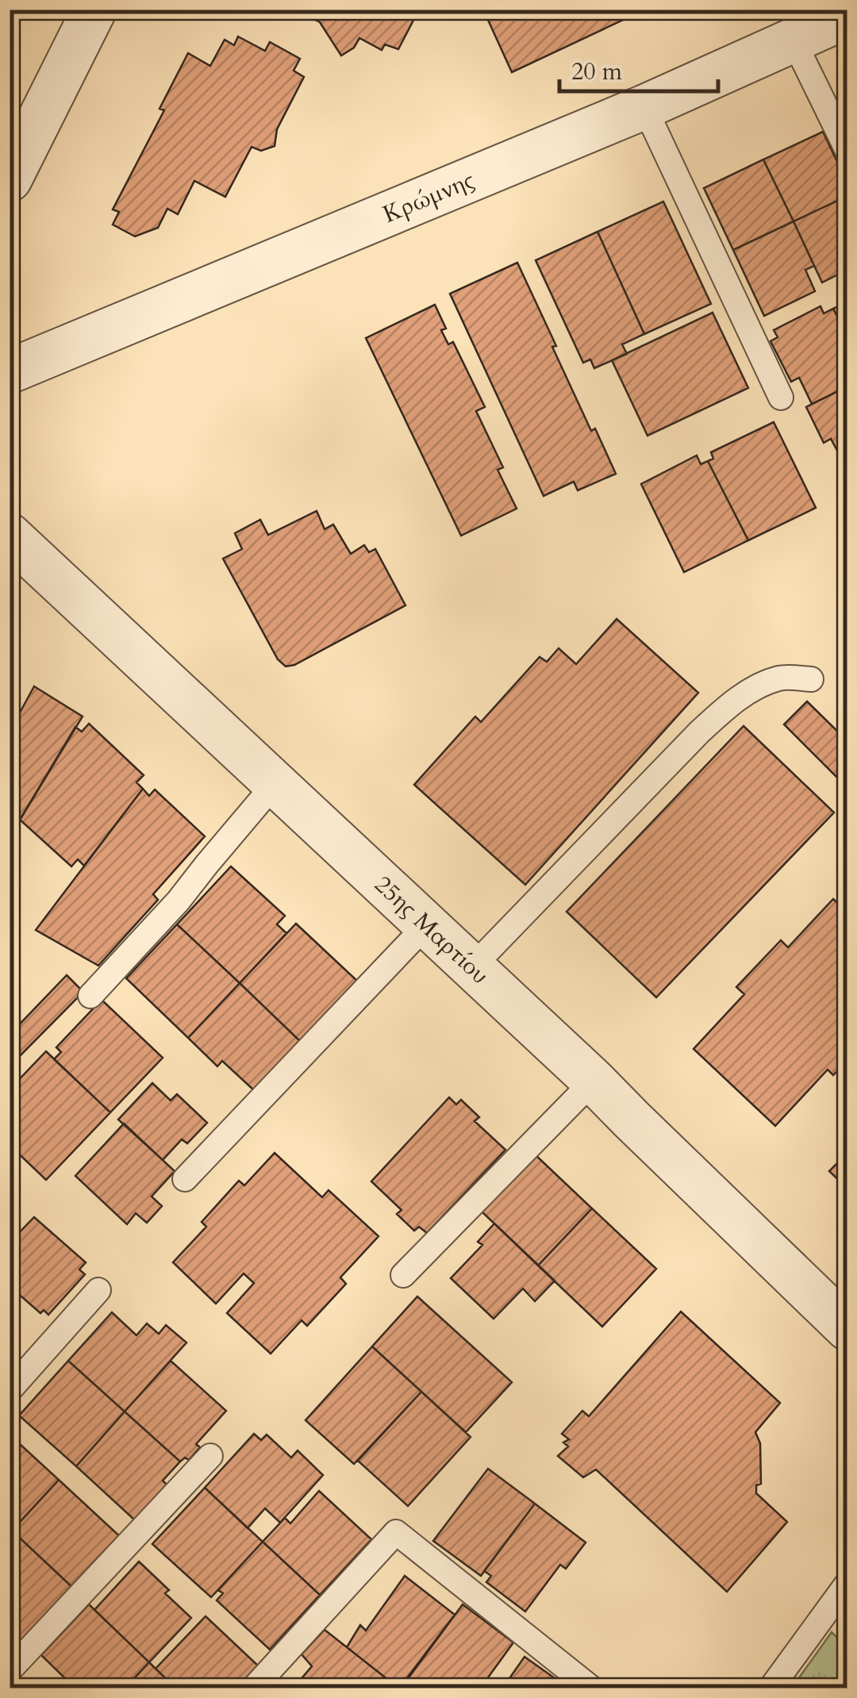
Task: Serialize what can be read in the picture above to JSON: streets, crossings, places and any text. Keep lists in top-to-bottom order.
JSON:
{
  "streets": {
    "street": ["Κρώμνης", "25ης Μαρτίου"]
  },
  "scale_bar": "20 m"
}
